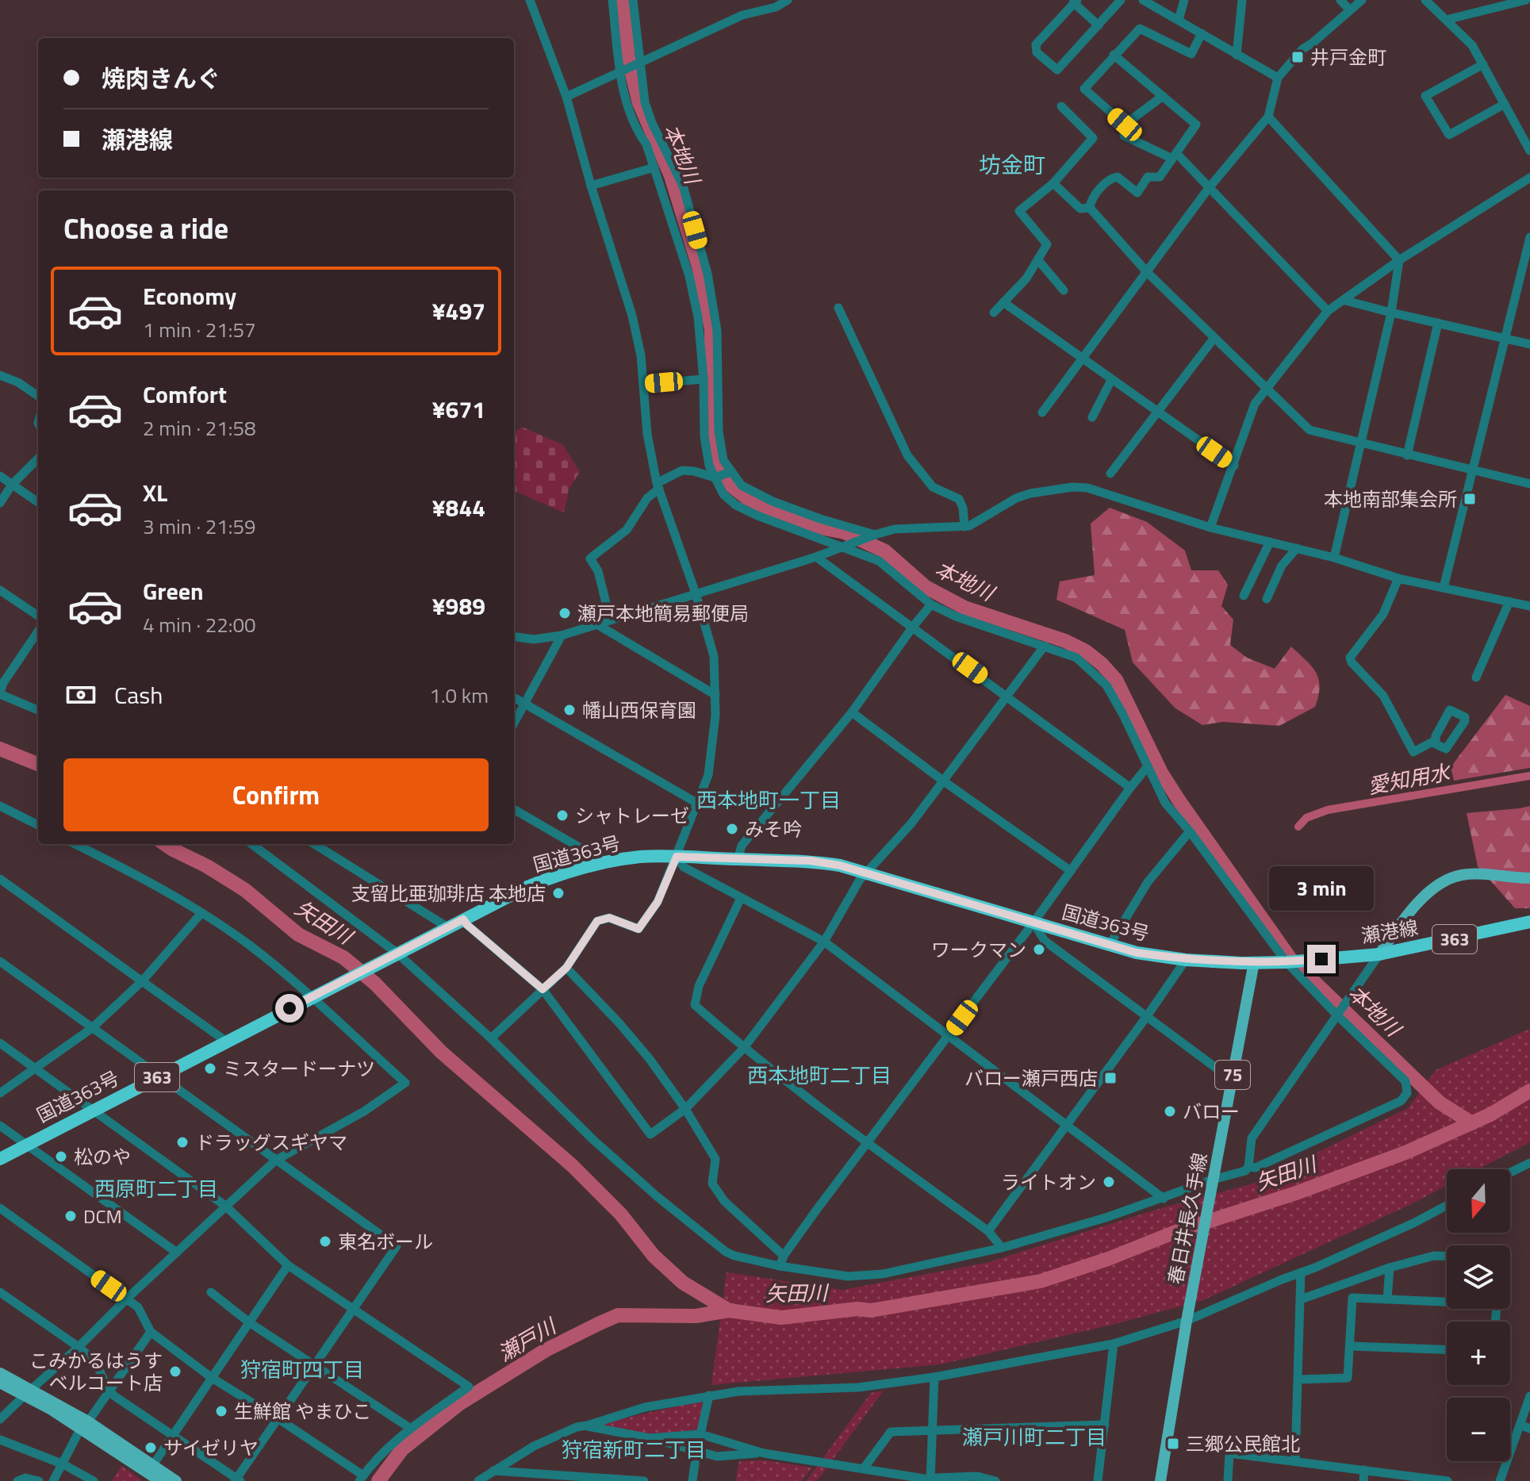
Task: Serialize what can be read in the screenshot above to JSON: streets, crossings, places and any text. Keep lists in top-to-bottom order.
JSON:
{
  "streets": {
    "highway": ["国道363号", "瀬港線", "363"],
    "main road": ["75", "春日井長久手線"]
  },
  "crossings": [
    ["国道363号", "瀬港線"],
    ["国道363号", "春日井長久手線"],
    ["瀬港線", "春日井長久手線"]
  ],
  "districts": [
    "坊金町",
    "西本地町一丁目",
    "西本地町二丁目",
    "西原町二丁目",
    "狩宿町四丁目",
    "瀬戸川町二丁目",
    "狩宿新町二丁目"
  ],
  "water": [
    "本地川",
    "愛知用水",
    "矢田川",
    "瀬戸川"
  ],
  "places": {
    "transit": [
      "井戸金町",
      "本地南部集会所",
      "バロー瀬戸西店",
      "三郷公民館北"
    ],
    "other": [
      "瀬戸本地簡易郵便局",
      "幡山西保育園",
      "シャトレーゼ",
      "みそ吟",
      "支留比亜珈琲店 本地店",
      "ワークマン",
      "ミスタードーナツ",
      "バロー",
      "ドラッグスギヤマ",
      "松のや",
      "ライトオン",
      "DCM",
      "東名ボール",
      "こみかるはうす ベルコート店",
      "生鮮館 やまひこ",
      "サイゼリヤ"
    ]
  },
  "north": "bottom",
  "page": {
    "banner": ["焼肉きんぐ", "瀬港線"],
    "heading": "Choose a ride",
    "list": [
      {
        "name": "Economy",
        "note": "1 min · 21:57",
        "value": "¥497"
      },
      {
        "name": "Comfort",
        "note": "2 min · 21:58",
        "value": "¥671"
      },
      {
        "name": "XL",
        "note": "3 min · 21:59",
        "value": "¥844"
      },
      {
        "name": "Green",
        "note": "4 min · 22:00",
        "value": "¥989"
      }
    ],
    "pay": ["Cash", "1.0 km"],
    "buttons": "Confirm",
    "bubble": "3 min",
    "map_buttons": ["+", "−"]
  }
}
